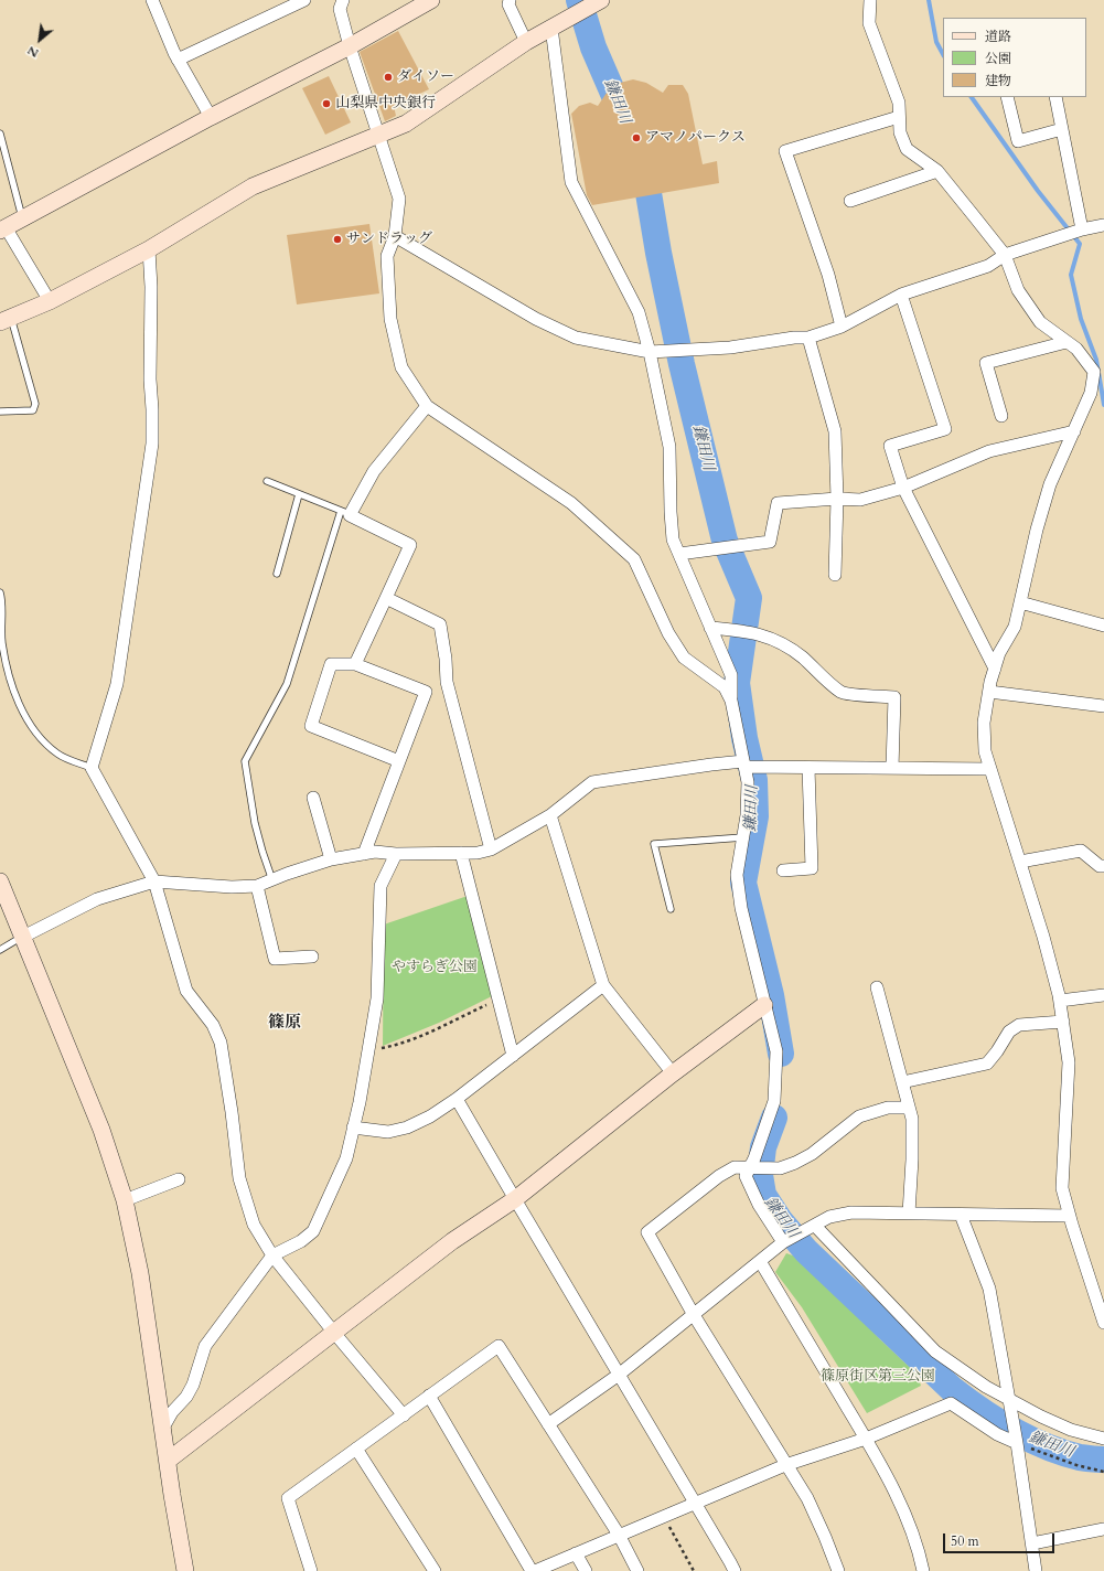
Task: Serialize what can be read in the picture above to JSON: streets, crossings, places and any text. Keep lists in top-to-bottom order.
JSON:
{
  "districts": ["篠原"],
  "water": ["鎌田川"],
  "parks": ["やすらぎ公園", "篠原街区第三公園"],
  "places": [
    "ダイソー",
    "山梨県中央銀行",
    "アマノパークス",
    "サンドラッグ"
  ],
  "legend": ["道路", "公園", "建物"],
  "scale_bar": "50 m",
  "north": "bottom left"
}
